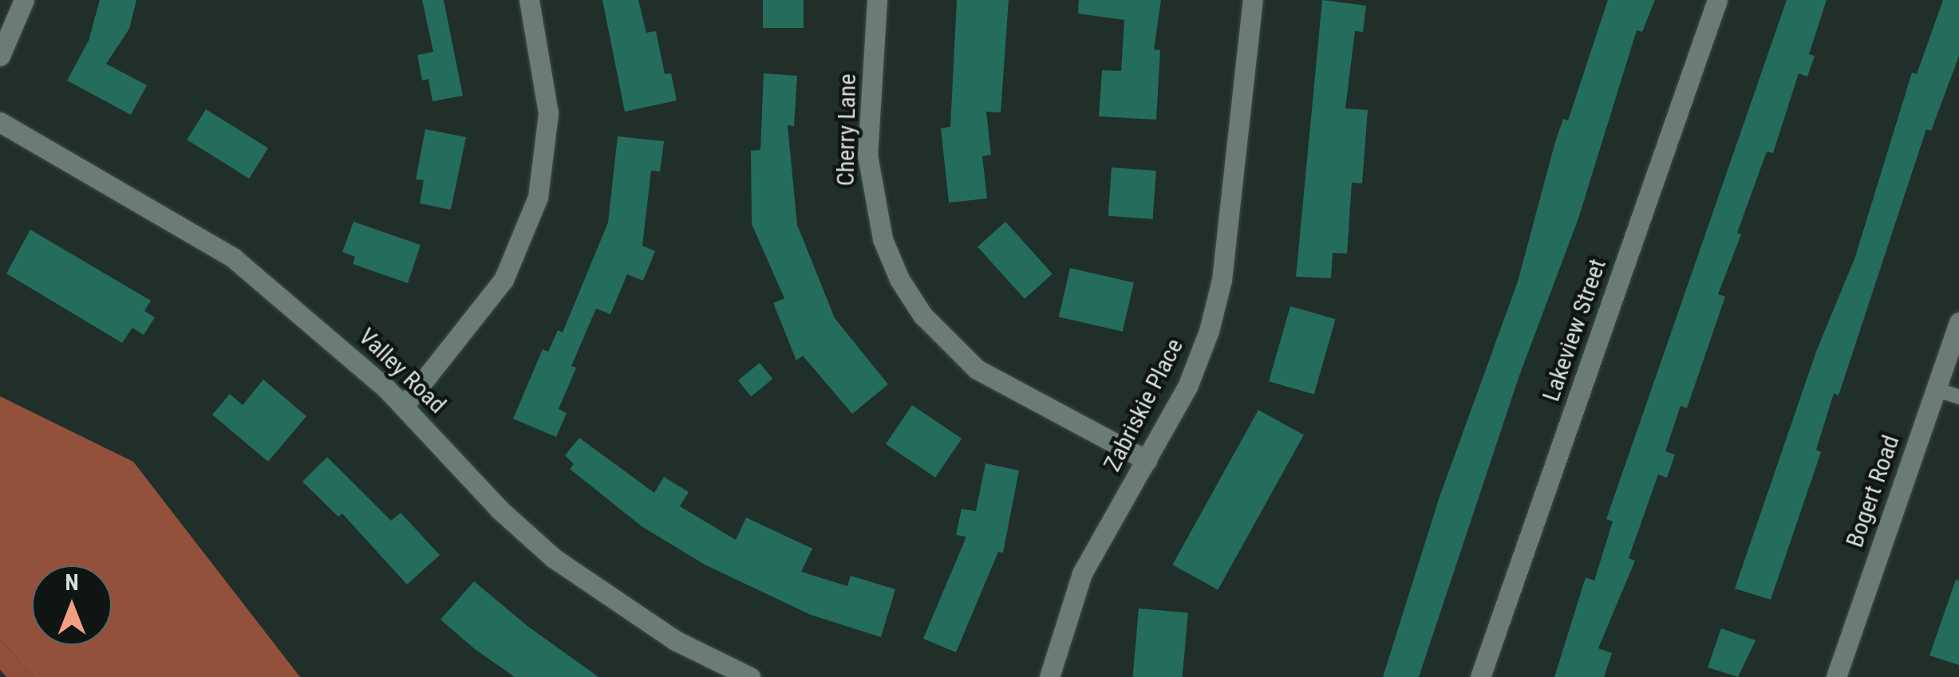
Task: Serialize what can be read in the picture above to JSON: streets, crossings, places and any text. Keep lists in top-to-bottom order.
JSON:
{
  "streets": {
    "street": [
      "Cherry Lane",
      "Lakeview Street",
      "Valley Road",
      "Zabriskie Place",
      "Bogert Road"
    ]
  },
  "crossings": [
    ["Cherry Lane", "Zabriskie Place"]
  ],
  "north": "top"
}
